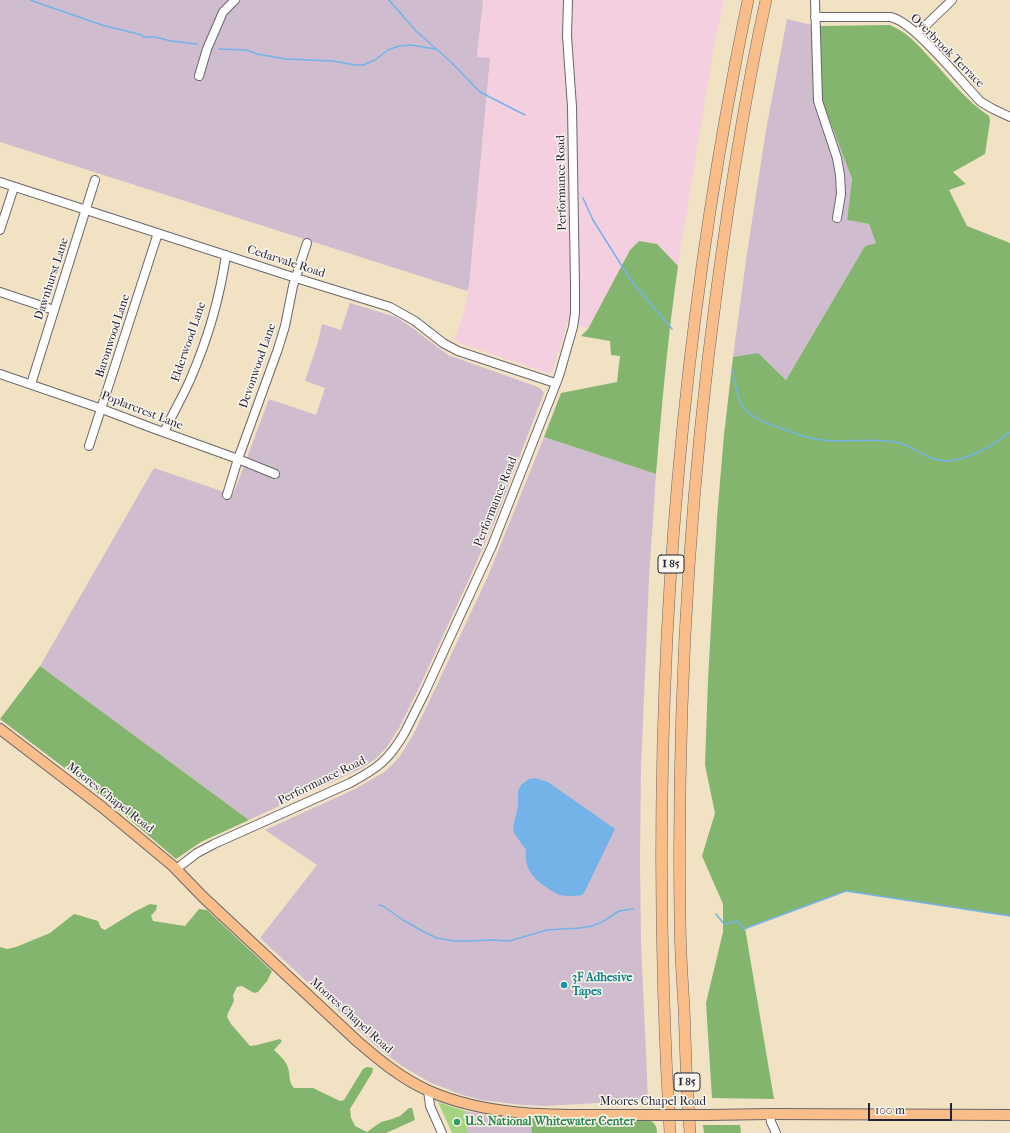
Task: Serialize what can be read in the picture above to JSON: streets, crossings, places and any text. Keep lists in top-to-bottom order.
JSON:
{
  "streets": {
    "highway": ["I 85"],
    "main road": ["Moores Chapel Road"],
    "street": [
      "Overbrook Terrace",
      "Performance Road",
      "Cedarvale Road",
      "Dawnhurst Lane",
      "Baronwood Lane",
      "Elderwood Lane",
      "Devonwood Lane",
      "Poplarcrest Lane"
    ]
  },
  "crossings": [
    ["Performance Road", "Cedarvale Road"],
    ["Performance Road", "Moores Chapel Road"],
    ["Cedarvale Road", "Dawnhurst Lane"],
    ["Cedarvale Road", "Baronwood Lane"],
    ["Cedarvale Road", "Elderwood Lane"],
    ["Cedarvale Road", "Devonwood Lane"],
    ["Dawnhurst Lane", "Poplarcrest Lane"],
    ["Baronwood Lane", "Poplarcrest Lane"],
    ["Elderwood Lane", "Poplarcrest Lane"],
    ["Devonwood Lane", "Poplarcrest Lane"]
  ],
  "places": ["3F Adhesive Tapes", "U.S. National Whitewater Center"],
  "scale_bar": "100 m"
}
